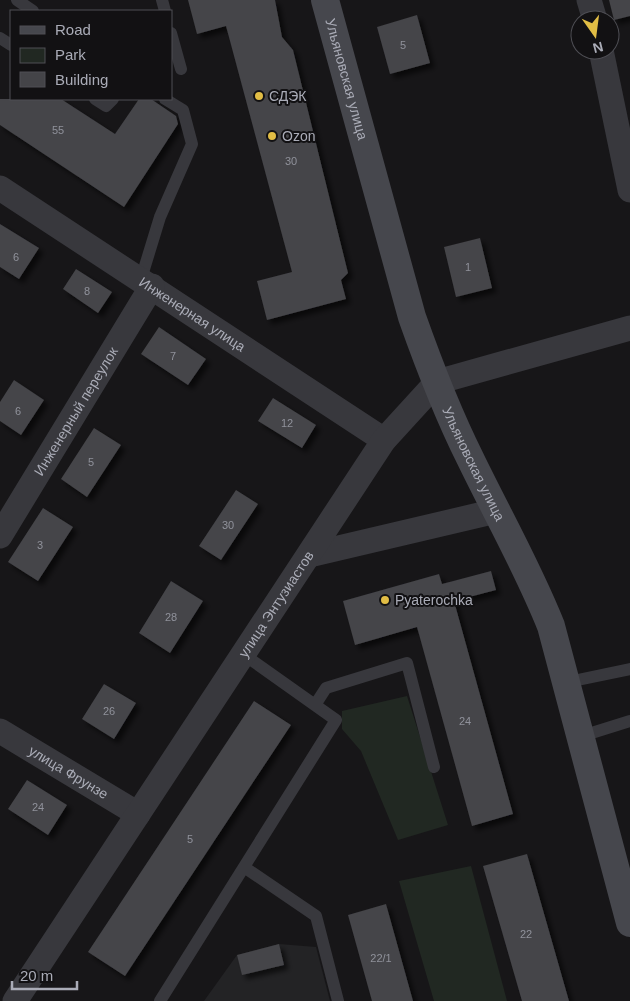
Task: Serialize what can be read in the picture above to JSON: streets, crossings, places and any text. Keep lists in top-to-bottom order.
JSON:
{
  "streets": {
    "main road": ["Ульяновская улица"],
    "street": [
      "Инженерная улица",
      "Инженерный переулок",
      "улица Энтузиастов",
      "улица Фрунзе"
    ]
  },
  "crossings": [
    ["Ульяновская улица", "улица Энтузиастов"],
    ["Инженерная улица", "Инженерный переулок"],
    ["Инженерная улица", "улица Энтузиастов"],
    ["улица Энтузиастов", "улица Фрунзе"]
  ],
  "places": ["СДЭК", "Ozon", "Pyaterochka"],
  "house_numbers": [
    "5",
    "55",
    "30",
    "6",
    "1",
    "8",
    "7",
    "6",
    "12",
    "5",
    "30",
    "3",
    "28",
    "26",
    "24",
    "24",
    "5",
    "22",
    "22/1"
  ],
  "legend": ["Road", "Park", "Building"],
  "scale_bar": "20 m",
  "north": "bottom"
}
